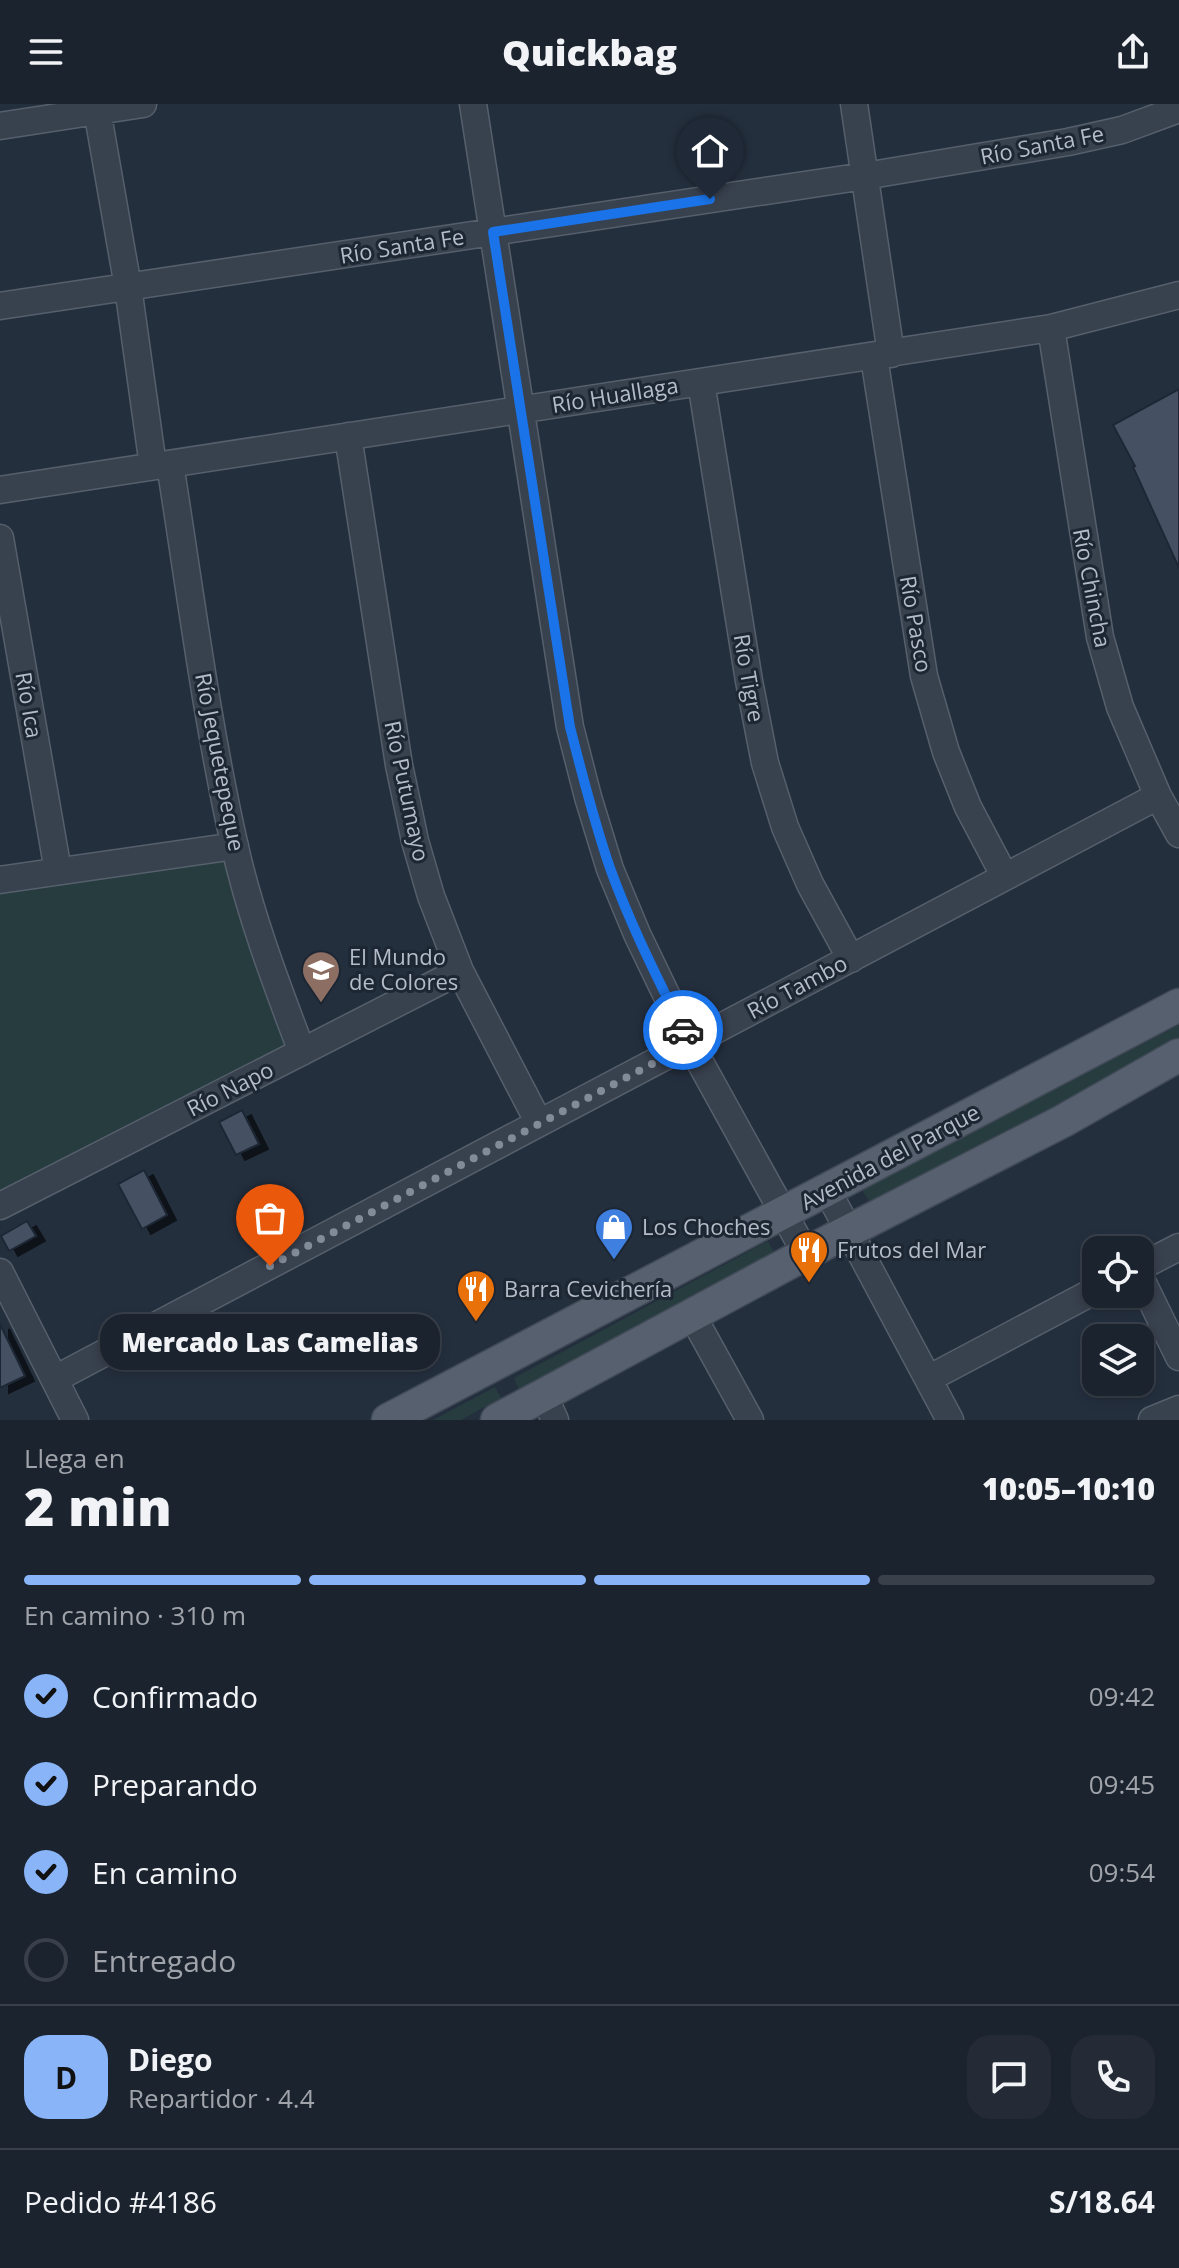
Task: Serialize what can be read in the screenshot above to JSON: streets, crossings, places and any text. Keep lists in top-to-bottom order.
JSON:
{
  "streets": {
    "main road": ["Avenida del Parque"],
    "street": [
      "Río Santa Fe",
      "Río Huallaga",
      "Río Chincha",
      "Río Pasco",
      "Río Tigre",
      "Río Ica",
      "Río Jequetepeque",
      "Río Putumayo",
      "Río Tambo",
      "Río Napo"
    ]
  },
  "crossings": [
    ["Río Santa Fe", "Río Pasco"],
    ["Río Santa Fe", "Río Jequetepeque"],
    ["Río Huallaga", "Río Chincha"],
    ["Río Huallaga", "Río Pasco"],
    ["Río Huallaga", "Río Tigre"],
    ["Río Huallaga", "Río Jequetepeque"],
    ["Río Huallaga", "Río Putumayo"],
    ["Río Chincha", "Río Tambo"],
    ["Río Pasco", "Río Tambo"],
    ["Río Tigre", "Río Tambo"],
    ["Río Jequetepeque", "Río Napo"],
    ["Río Putumayo", "Río Tambo"],
    ["Río Putumayo", "Río Napo"]
  ],
  "places": {
    "school or university": ["El Mundo de Colores"],
    "shop": ["Los Choches"],
    "other": ["Mercado Las Camelias"],
    "restaurant": ["Frutos del Mar", "Barra Cevichería"]
  },
  "page": {
    "header": "Quickbag",
    "bubble": "Mercado Las Camelias",
    "heading": ["2 min", "Llega en", "10:05–10:10"],
    "panel": [
      "Diego",
      "Repartidor · 4.4",
      "Pedido #4186",
      "S/18.64"
    ],
    "bar": "En camino · 310 m",
    "list": [
      ["Confirmado", "09:42"],
      ["Preparando", "09:45"],
      ["En camino", "09:54"],
      "Entregado"
    ],
    "round": "D"
  }
}
